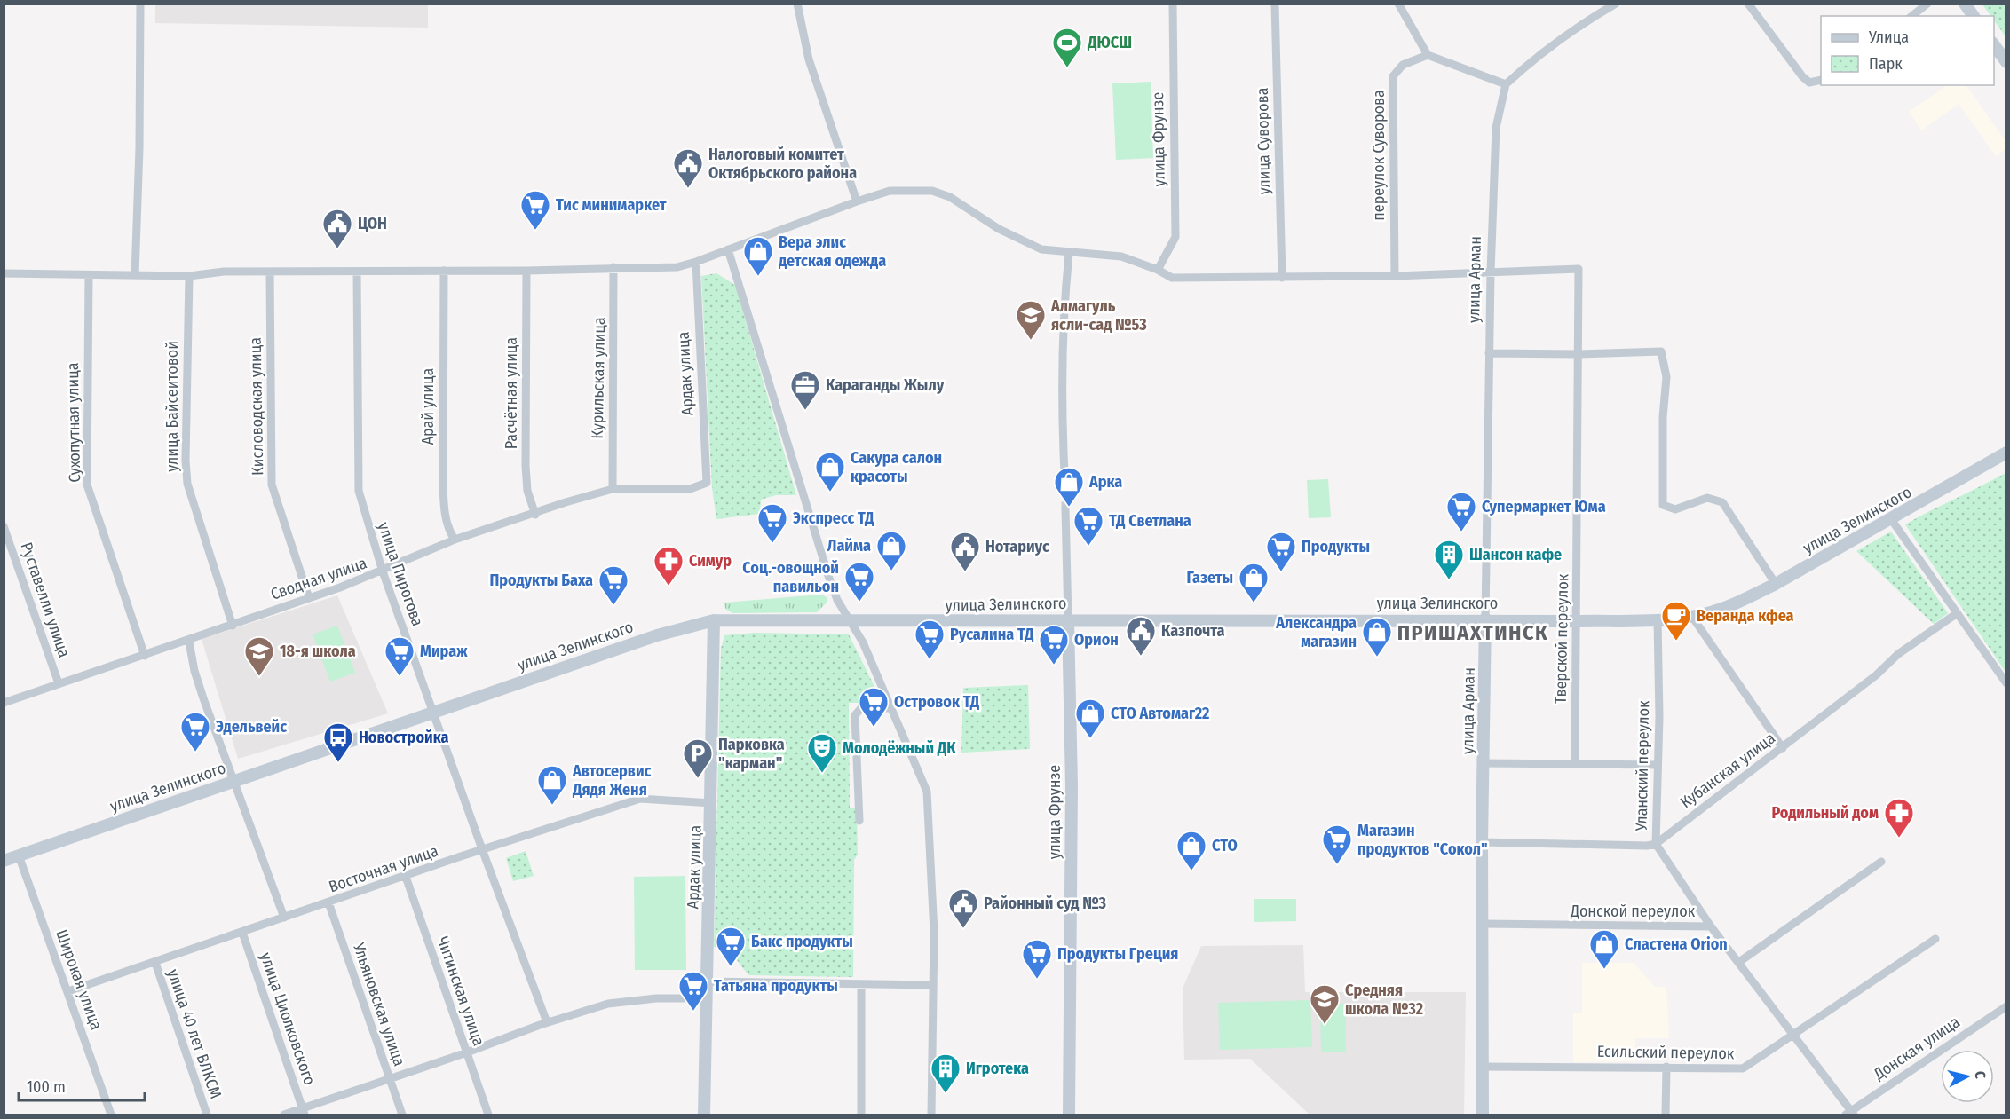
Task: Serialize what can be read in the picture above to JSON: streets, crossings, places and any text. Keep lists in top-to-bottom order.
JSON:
{
  "streets": {
    "main road": [
      "улица Фрунзе",
      "улица Арман",
      "Ардак улица",
      "улица Зелинского"
    ],
    "street": [
      "улица Суворова",
      "переулок Суворова",
      "Курильская улица",
      "Расчётная улица",
      "улица Байсеитовой",
      "Кисловодская улица",
      "Арай улица",
      "Сухопутная улица",
      "улица Пирогова",
      "Сводная улица",
      "Руставелли улица",
      "Тверской переулок",
      "Уланский переулок",
      "Кубанская улица",
      "Восточная улица",
      "Донской переулок",
      "Широкая улица",
      "Читинская улица",
      "Ульяновская улица",
      "улица Циолковского",
      "улица 40 лет ВЛКСМ",
      "Донская улица",
      "Есильский переулок"
    ]
  },
  "crossings": [
    ["улица Фрунзе", "улица Зелинского"],
    ["улица Арман", "улица Зелинского"],
    ["улица Арман", "Тверской переулок"],
    ["улица Арман", "Донской переулок"],
    ["улица Арман", "Есильский переулок"],
    ["Ардак улица", "улица Зелинского"],
    ["Ардак улица", "Сводная улица"],
    ["Ардак улица", "Восточная улица"],
    ["Курильская улица", "Сводная улица"],
    ["Расчётная улица", "Сводная улица"],
    ["улица Байсеитовой", "Сводная улица"],
    ["Кисловодская улица", "Сводная улица"],
    ["Арай улица", "Сводная улица"],
    ["Сухопутная улица", "Сводная улица"],
    ["улица Зелинского", "улица Пирогова"],
    ["улица Зелинского", "Тверской переулок"],
    ["улица Зелинского", "Уланский переулок"],
    ["улица Зелинского", "Широкая улица"],
    ["улица Пирогова", "Сводная улица"],
    ["улица Пирогова", "Восточная улица"],
    ["Сводная улица", "Руставелли улица"],
    ["Уланский переулок", "Кубанская улица"],
    ["Уланский переулок", "Донской переулок"],
    ["Восточная улица", "Широкая улица"],
    ["Восточная улица", "Читинская улица"],
    ["Восточная улица", "Ульяновская улица"],
    ["Восточная улица", "улица Циолковского"],
    ["Восточная улица", "улица 40 лет ВЛКСМ"],
    ["Донской переулок", "Донская улица"],
    ["Донской переулок", "Есильский переулок"]
  ],
  "districts": ["ПРИШАХТИНСК"],
  "places": {
    "sports": ["ДЮСШ"],
    "public building": [
      "Налоговый комитет Октябрьского района",
      "ЦОН",
      "Нотариус",
      "Казпочта",
      "Районный суд №3"
    ],
    "supermarket": [
      "Тис минимаркет",
      "Супермаркет Юма",
      "Экспресс ТД",
      "ТД Светлана",
      "Продукты",
      "Соц.-овощной павильон",
      "Продукты Баха",
      "Русалина ТД",
      "Орион",
      "Мираж",
      "Островок ТД",
      "Эдельвейс",
      "Магазин продуктов \"Сокол\"",
      "Бакс продукты",
      "Продукты Греция",
      "Татьяна продукты"
    ],
    "shop": [
      "Вера элис детская одежда",
      "Сакура салон красоты",
      "Арка",
      "Лайма",
      "Газеты",
      "Александра магазин",
      "СТО Автомаг22",
      "Автосервис Дядя Женя",
      "СТО",
      "Сластена Orion"
    ],
    "school or university": ["Алмагуль ясли-сад №53", "18-я школа", "Средняя школа №32"],
    "office": ["Караганды Жылу"],
    "building": ["Шансон кафе", "Игротека"],
    "pharmacy": ["Симур", "Родильный дом"],
    "cafe": ["Веранда кфеа"],
    "bus stop": ["Новостройка"],
    "theatre": ["Молодёжный ДК"],
    "parking": ["Парковка \"карман\""]
  },
  "legend": ["Улица", "Парк"],
  "scale_bar": "100 m",
  "north": "right"
}
